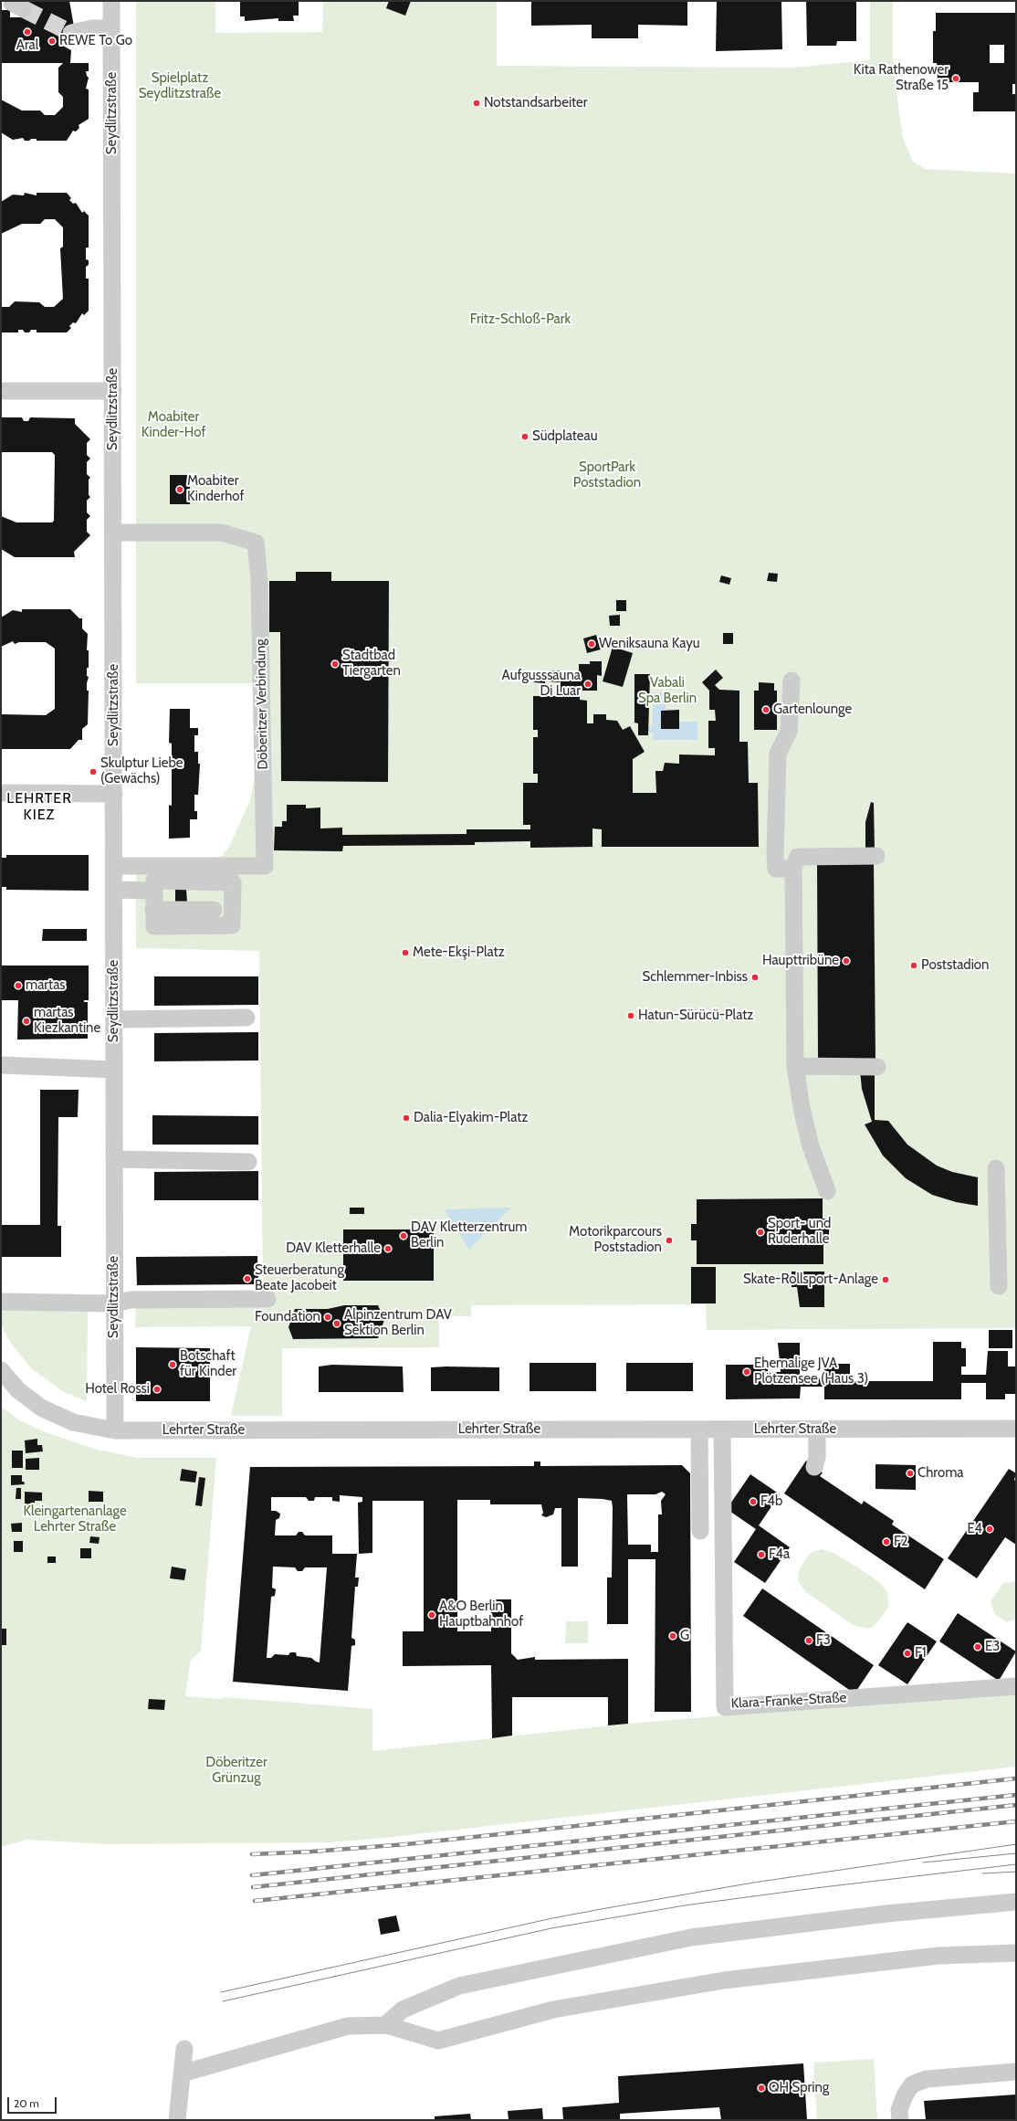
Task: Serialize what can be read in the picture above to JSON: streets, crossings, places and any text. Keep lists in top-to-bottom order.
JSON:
{
  "streets": {
    "street": [
      "Seydlitzstraße",
      "Döberitzer Verbindung",
      "Lehrter Straße",
      "Klara-Franke-Straße"
    ]
  },
  "crossings": [
    ["Seydlitzstraße", "Döberitzer Verbindung"],
    ["Seydlitzstraße", "Lehrter Straße"],
    ["Lehrter Straße", "Klara-Franke-Straße"]
  ],
  "districts": ["LEHRTER KIEZ"],
  "parks": [
    "Spielplatz Seydlitzstraße",
    "Fritz-Schloß-Park",
    "Moabiter Kinder-Hof",
    "SportPark Poststadion",
    "Vabali Spa Berlin",
    "Kleingartenanlage Lehrter Straße",
    "Döberitzer Grünzug"
  ],
  "places": [
    "Aral",
    "REWE To Go",
    "Kita Rathenower Straße 15",
    "Notstandsarbeiter",
    "Südplateau",
    "Moabiter Kinderhof",
    "Weniksauna Kayu",
    "Stadtbad Tiergarten",
    "Aufgusssauna Di Luar",
    "Gartenlounge",
    "Skulptur Liebe (Gewächs)",
    "Mete-Ekşi-Platz",
    "Haupttribüne",
    "Poststadion",
    "Schlemmer-Inbiss",
    "martas",
    "Hatun-Sürücü-Platz",
    "martas Kiezkantine",
    "Dalia-Elyakim-Platz",
    "Sport- und Ruderhalle",
    "DAV Kletterzentrum Berlin",
    "Motorikparcours Poststadion",
    "DAV Kletterhalle",
    "Steuerberatung Beate Jacobeit",
    "Skate-Rollsport-Anlage",
    "Foundation",
    "Alpinzentrum DAV Sektion Berlin",
    "Botschaft für Kinder",
    "Ehemalige JVA Plötzensee (Haus 3)",
    "Hotel Rossi",
    "Chroma",
    "F4b",
    "E4",
    "F2",
    "F4a",
    "A&O Berlin Hauptbahnhof",
    "G",
    "F3",
    "E3",
    "F1",
    "QH Spring"
  ],
  "scale_bar": "20 m"
}
